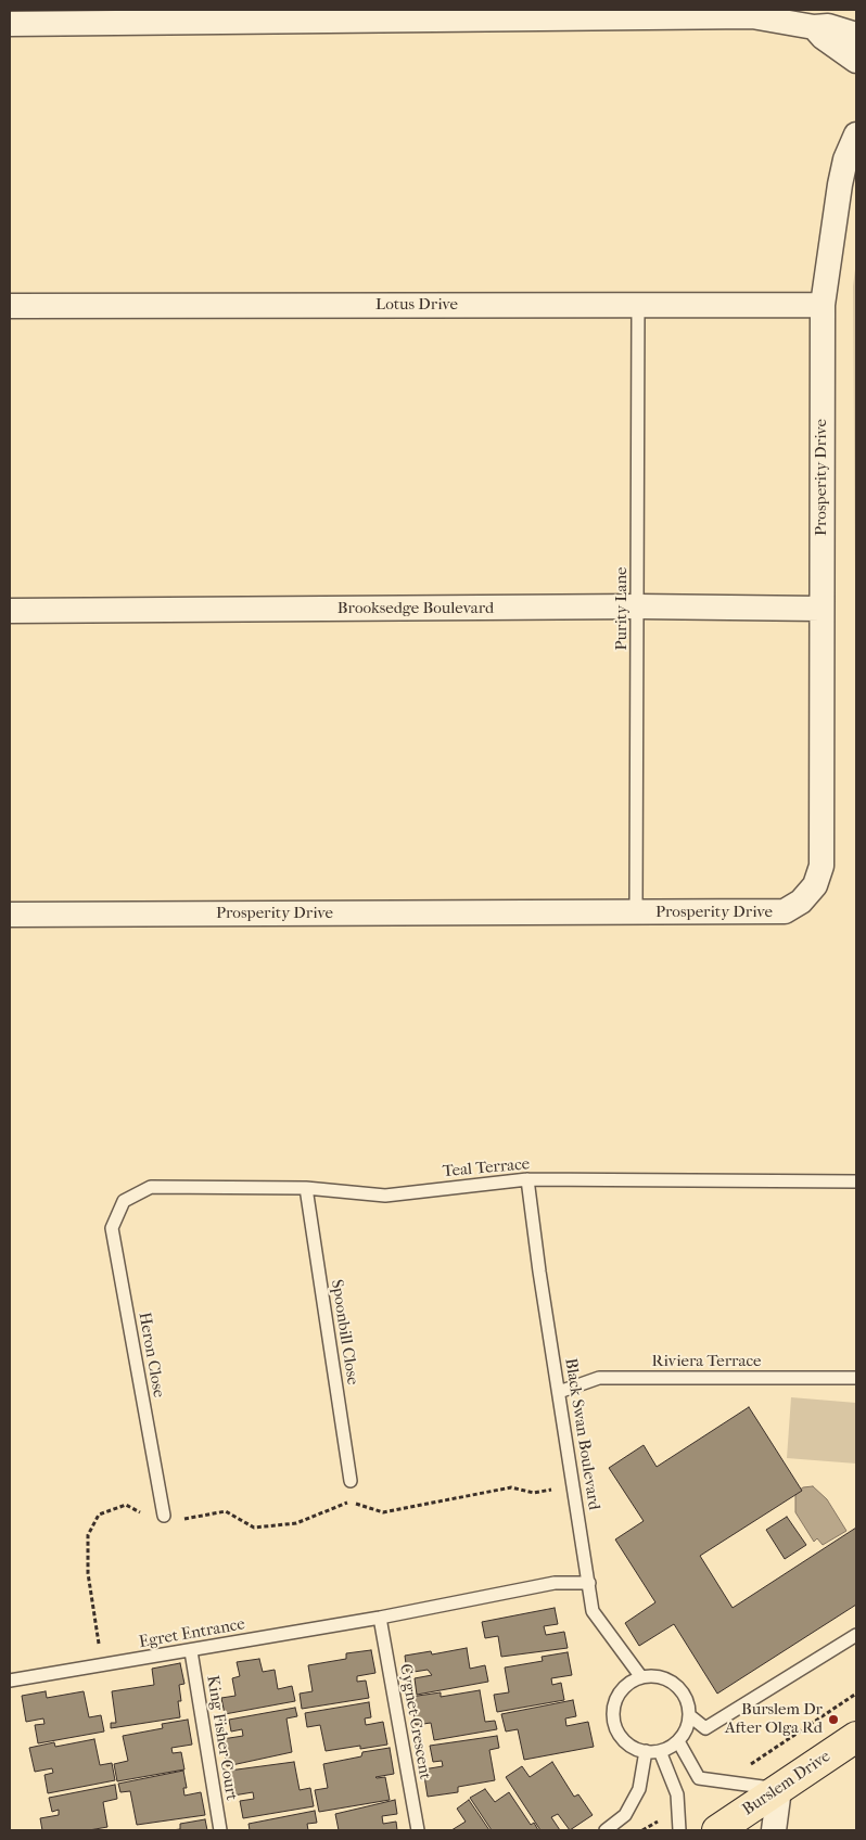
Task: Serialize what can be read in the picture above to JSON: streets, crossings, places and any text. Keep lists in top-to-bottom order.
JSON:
{
  "streets": {
    "main road": ["Burslem Drive"],
    "street": ["Lotus Drive", "Prosperity Drive", "Brooksedge Boulevard"],
    "lane": [
      "Purity Lane",
      "Teal Terrace",
      "Spoonbill Close",
      "Heron Close",
      "Riviera Terrace",
      "Black Swan Boulevard",
      "Egret Entrance",
      "Cygnet Crescent",
      "King Fisher Court"
    ]
  },
  "crossings": [
    ["Lotus Drive", "Prosperity Drive"],
    ["Lotus Drive", "Purity Lane"],
    ["Prosperity Drive", "Brooksedge Boulevard"],
    ["Prosperity Drive", "Purity Lane"],
    ["Brooksedge Boulevard", "Purity Lane"],
    ["Teal Terrace", "Spoonbill Close"],
    ["Teal Terrace", "Heron Close"],
    ["Teal Terrace", "Black Swan Boulevard"],
    ["Riviera Terrace", "Black Swan Boulevard"],
    ["Black Swan Boulevard", "Egret Entrance"],
    ["Egret Entrance", "Cygnet Crescent"],
    ["Egret Entrance", "King Fisher Court"]
  ],
  "places": ["Burslem Dr After Olga Rd"]
}
